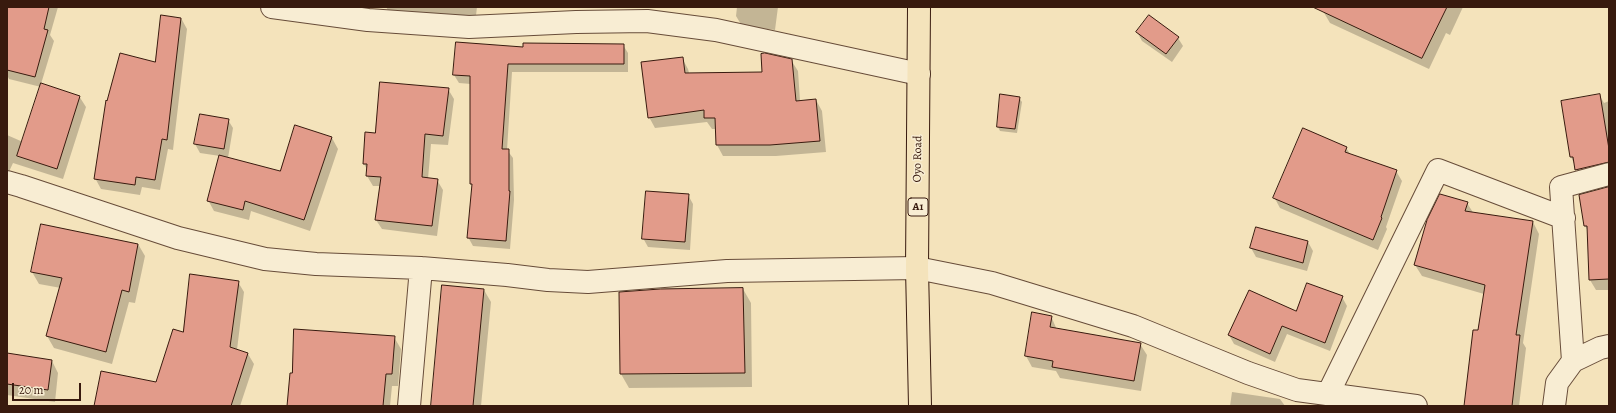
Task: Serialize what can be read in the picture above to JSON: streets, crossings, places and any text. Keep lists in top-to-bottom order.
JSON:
{
  "streets": {
    "highway": ["Oyo Road", "A1"]
  },
  "scale_bar": "20 m"
}
